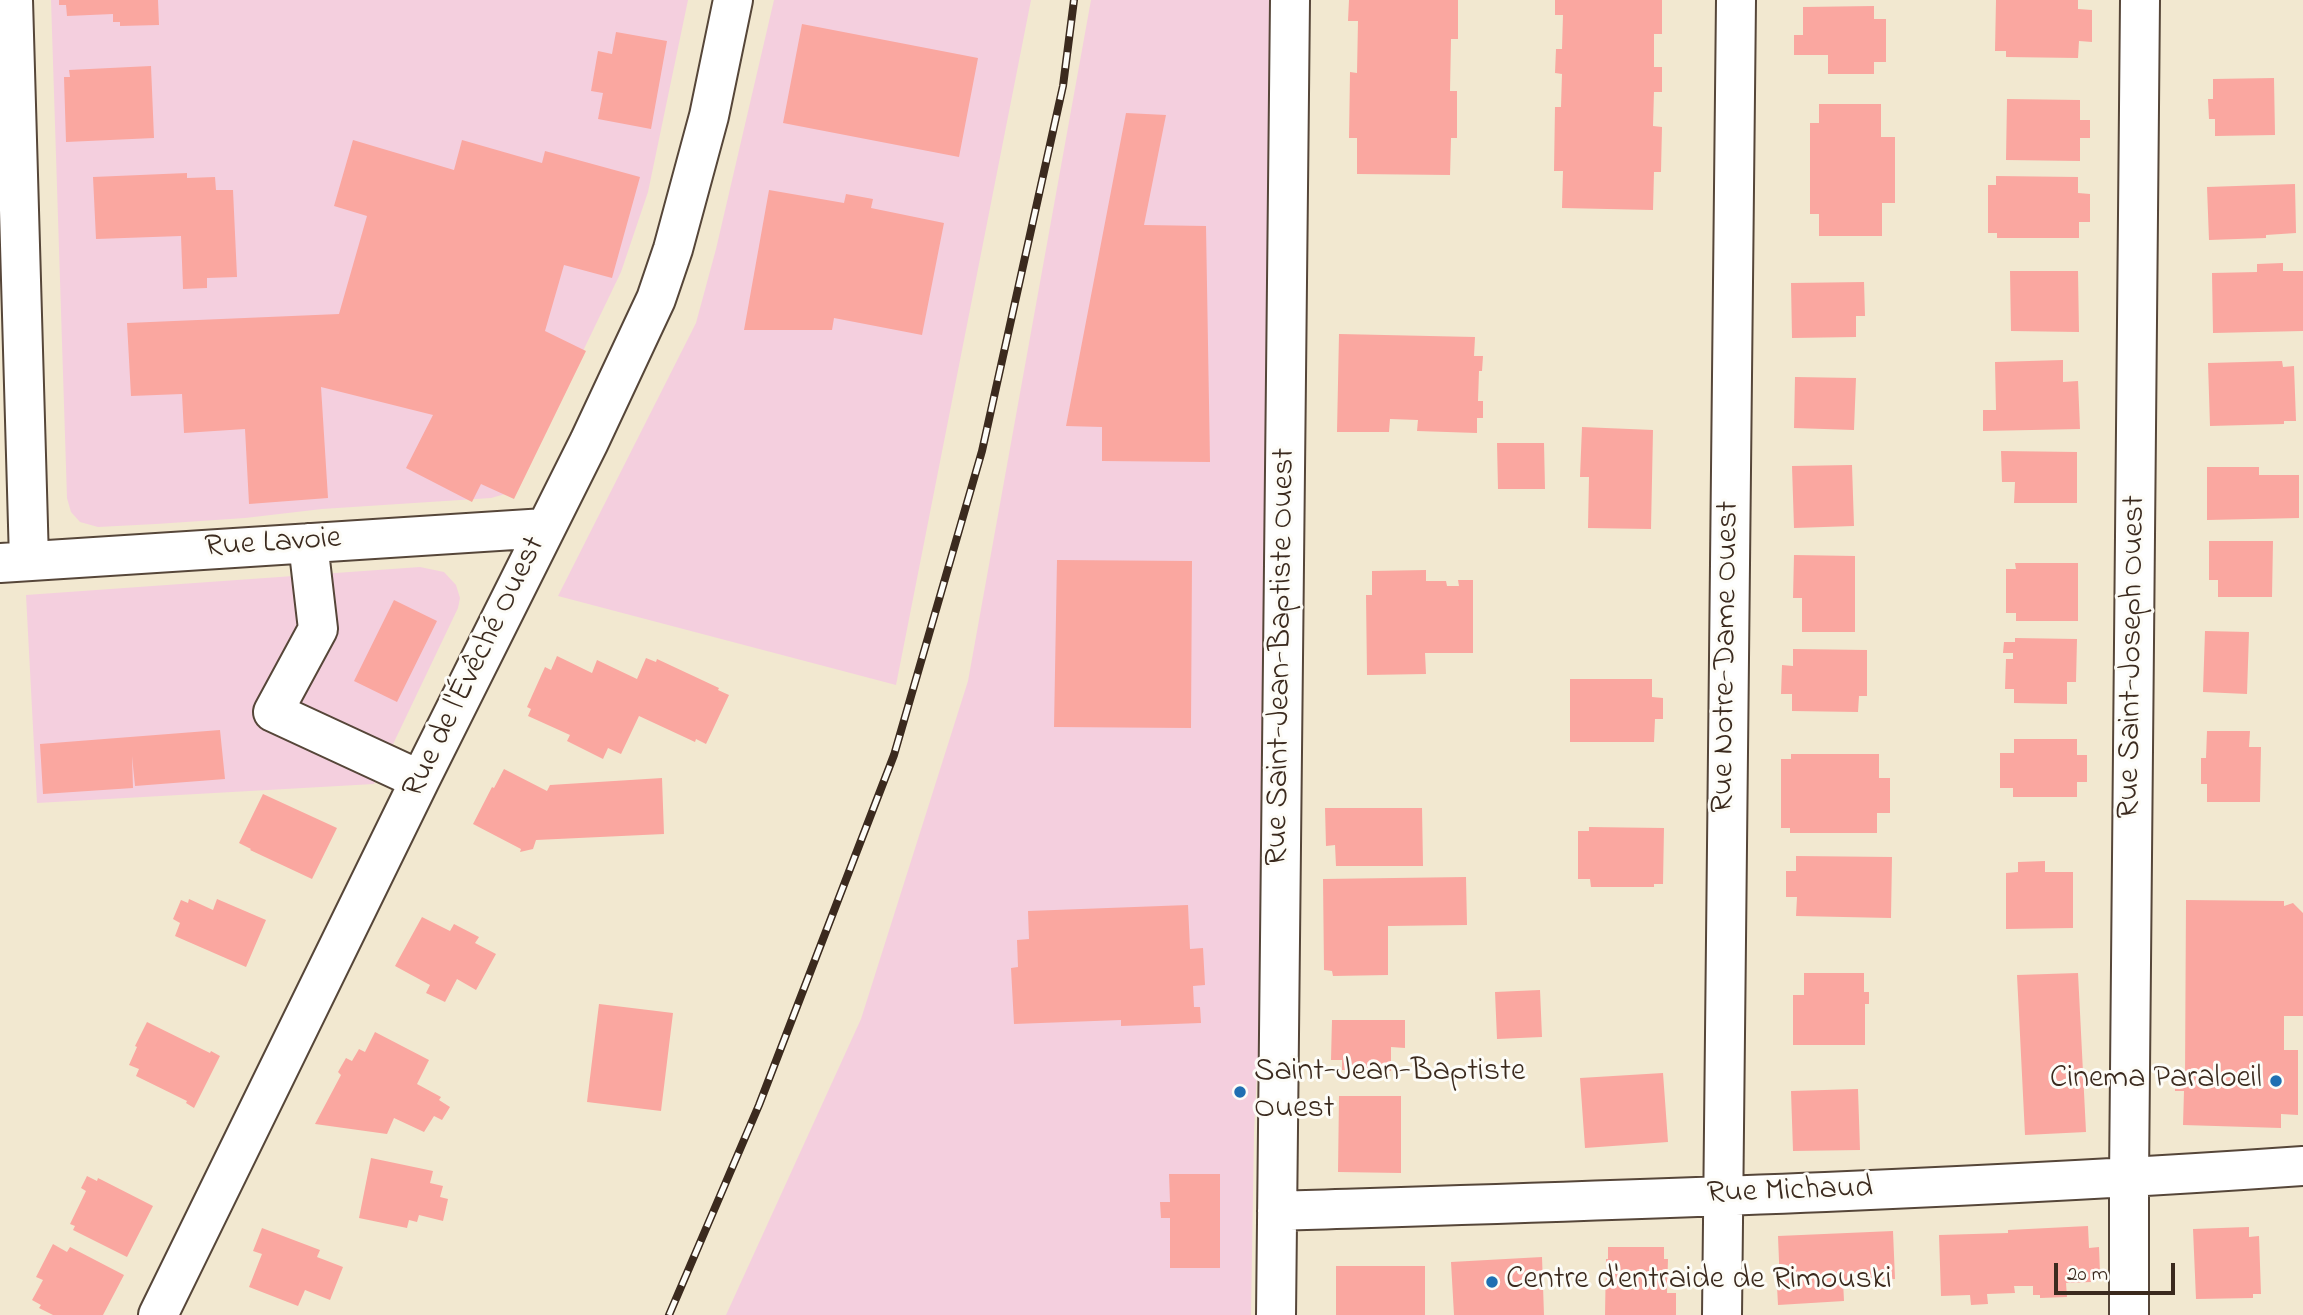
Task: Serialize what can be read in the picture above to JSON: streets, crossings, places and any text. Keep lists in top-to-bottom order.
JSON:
{
  "streets": {
    "street": [
      "Rue Lavoie",
      "Rue Saint-Jean-Baptiste Ouest",
      "Rue Notre-Dame Ouest",
      "Rue Saint-Joseph Ouest",
      "Rue de l'Évêché Ouest",
      "Rue Michaud"
    ]
  },
  "crossings": [
    ["Rue Lavoie", "Rue de l'Évêché Ouest"],
    ["Rue Saint-Jean-Baptiste Ouest", "Rue Michaud"],
    ["Rue Notre-Dame Ouest", "Rue Michaud"],
    ["Rue Saint-Joseph Ouest", "Rue Michaud"]
  ],
  "places": ["Cinema Paraloeil", "Saint-Jean-Baptiste Ouest", "Centre d'entraide de Rimouski"],
  "scale_bar": "20 m"
}
